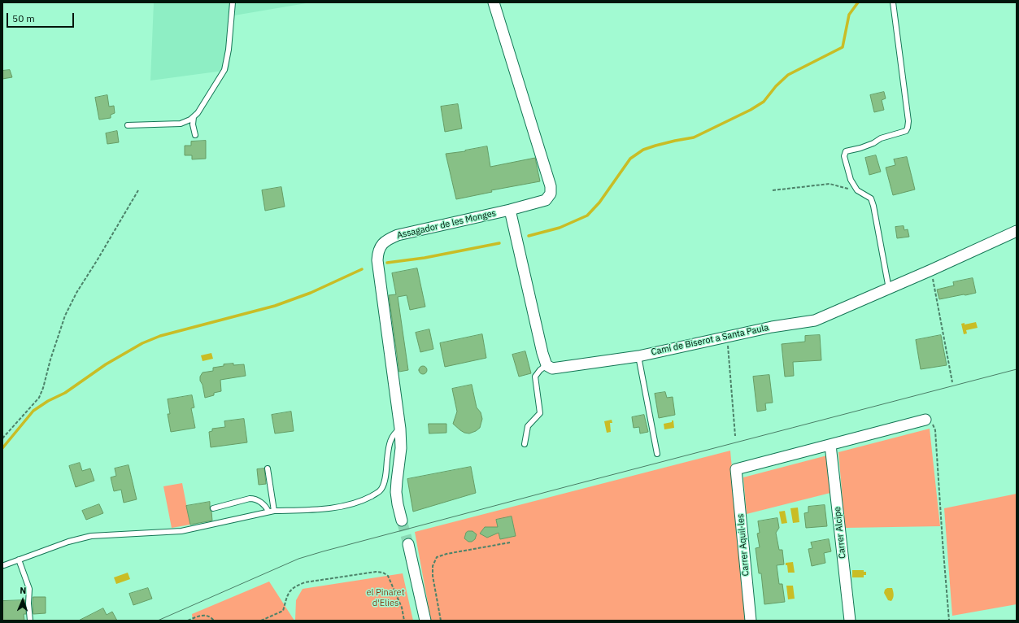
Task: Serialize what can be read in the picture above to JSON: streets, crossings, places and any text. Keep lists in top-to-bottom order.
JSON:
{
  "streets": {
    "street": [
      "Assagador de les Monges",
      "Camí de Biserot a Santa Paula",
      "Carrer Alcipe",
      "Carrer Aquil·les"
    ]
  },
  "crossings": [
    ["Carrer Alcipe", "Carrer Aquil·les"]
  ],
  "parks": ["el Pinaret d'Elies"],
  "scale_bar": "50 m",
  "north": "top"
}
